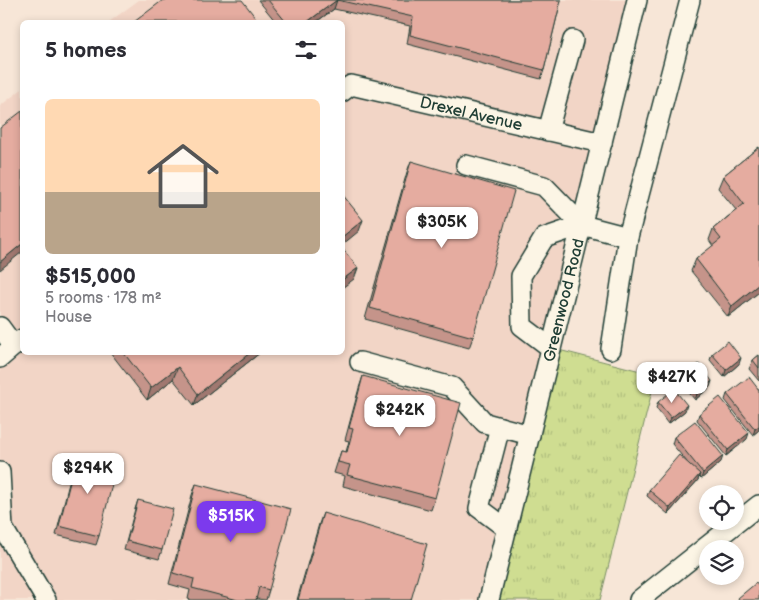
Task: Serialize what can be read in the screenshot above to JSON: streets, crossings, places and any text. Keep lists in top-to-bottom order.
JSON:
{
  "streets": {
    "street": ["Drexel Avenue", "Greenwood Road"]
  },
  "crossings": [
    ["Drexel Avenue", "Greenwood Road"]
  ],
  "page": {
    "heading": "5 homes",
    "list": [
      {
        "name": "$515,000",
        "note": "5 rooms · 178 m² · House"
      }
    ],
    "price": [
      "$305K",
      "$427K",
      "$242K",
      "$294K",
      "$515K"
    ]
  }
}
